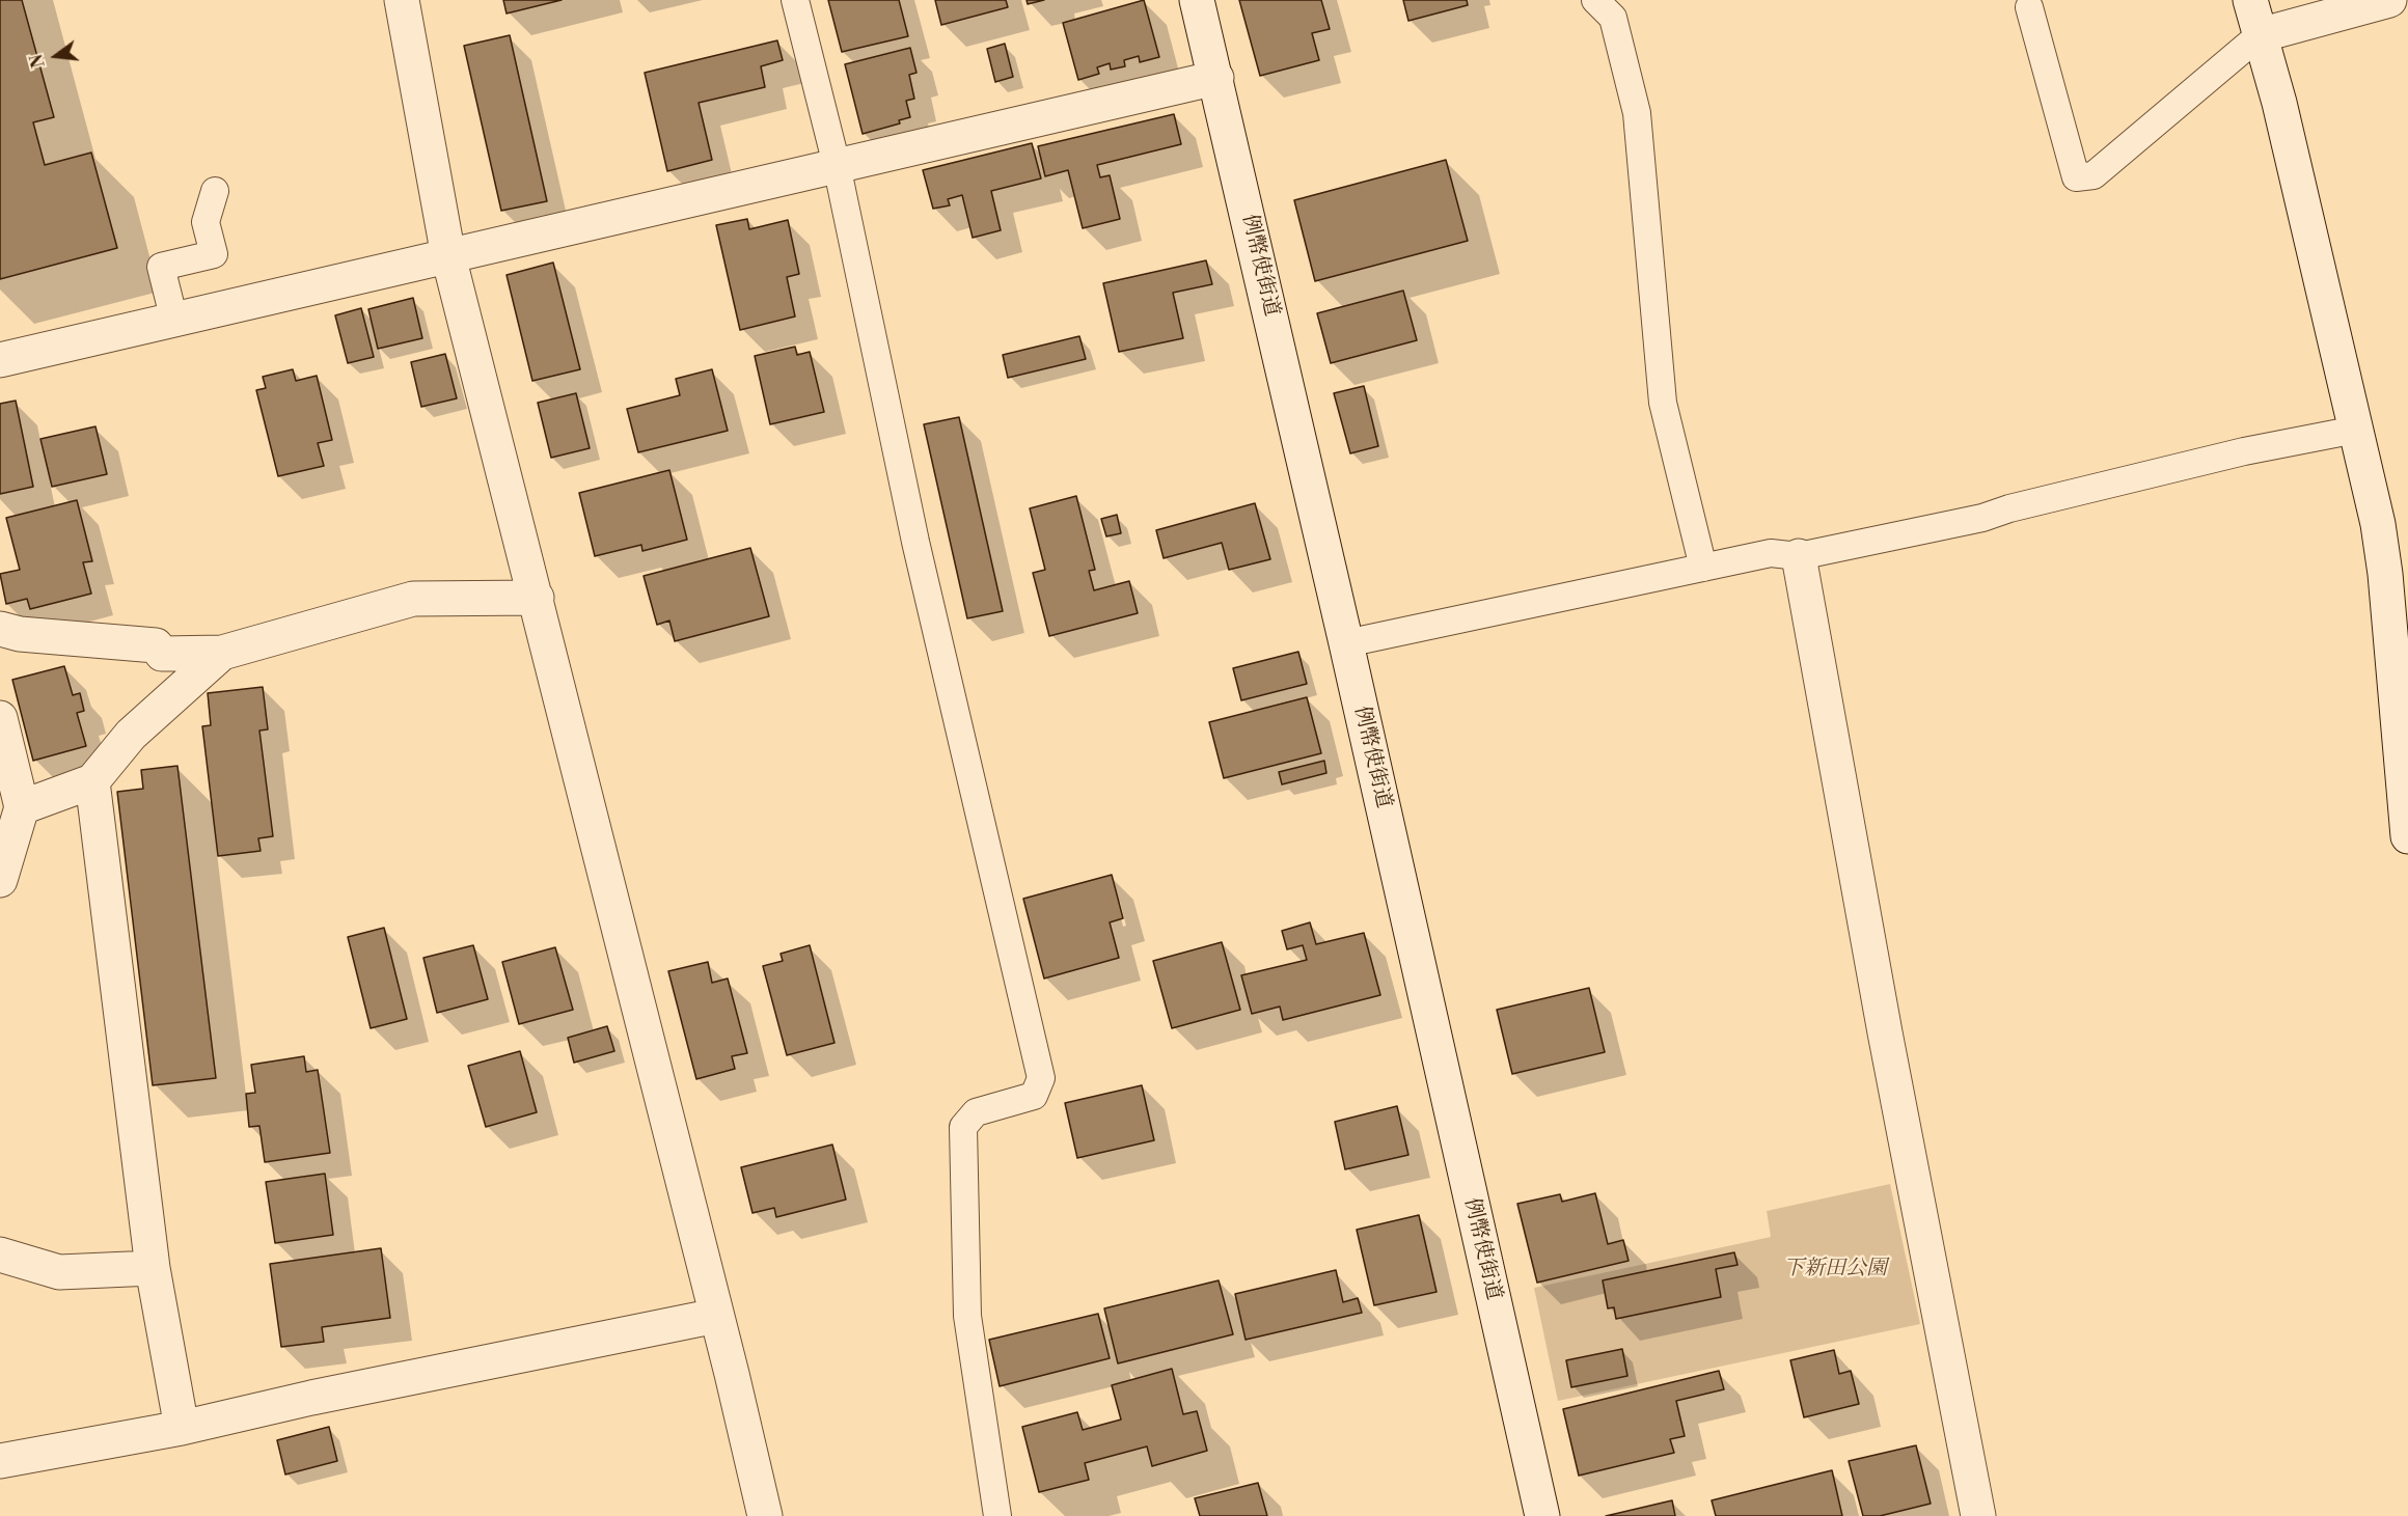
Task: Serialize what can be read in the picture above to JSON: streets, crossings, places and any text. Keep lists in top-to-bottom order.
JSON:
{
  "streets": {
    "street": ["例幣使街道"]
  },
  "parks": ["下新田公園"],
  "north": "left"
}
